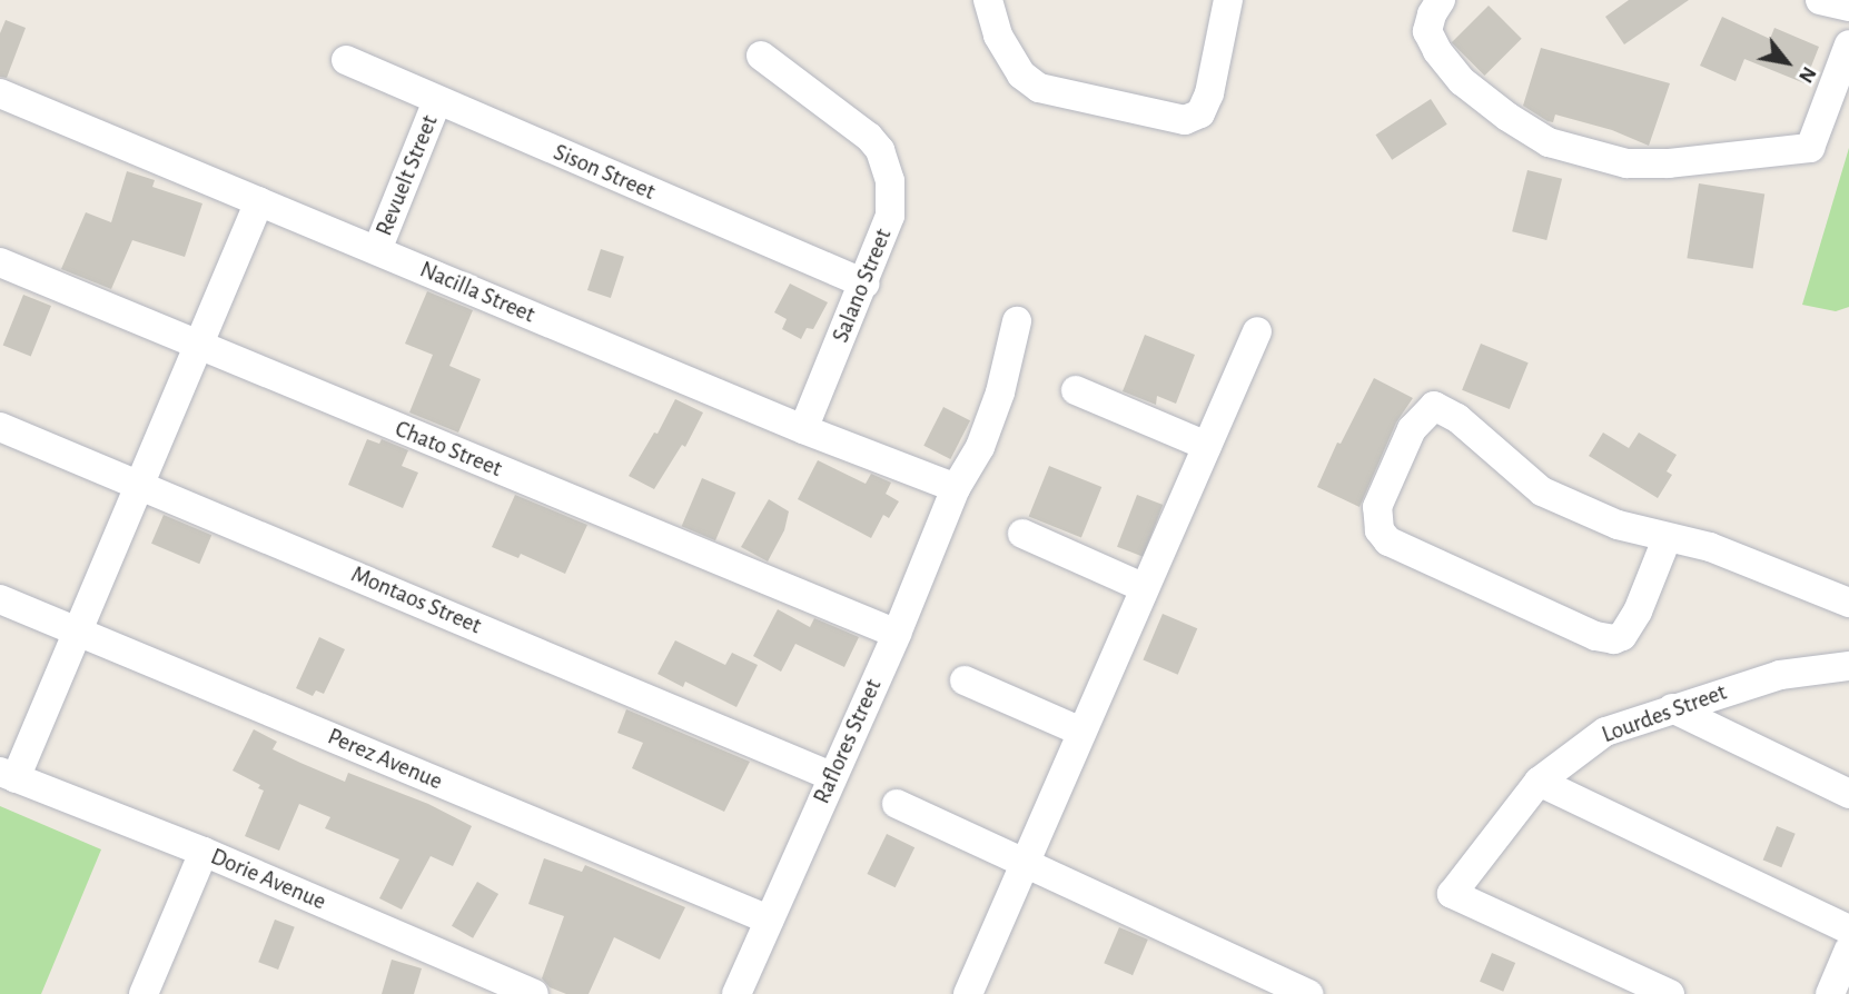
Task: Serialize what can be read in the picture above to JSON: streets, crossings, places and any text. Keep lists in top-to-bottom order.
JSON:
{
  "streets": {
    "street": [
      "Sison Street",
      "Revuelt Street",
      "Salano Street",
      "Nacilla Street",
      "Chato Street",
      "Montaos Street",
      "Lourdes Street",
      "Raflores Street",
      "Perez Avenue",
      "Dorie Avenue"
    ]
  },
  "crossings": [
    ["Sison Street", "Revuelt Street"],
    ["Sison Street", "Salano Street"],
    ["Revuelt Street", "Nacilla Street"],
    ["Salano Street", "Nacilla Street"],
    ["Nacilla Street", "Raflores Street"],
    ["Chato Street", "Raflores Street"],
    ["Montaos Street", "Raflores Street"],
    ["Raflores Street", "Perez Avenue"]
  ],
  "north": "bottom right"
}
